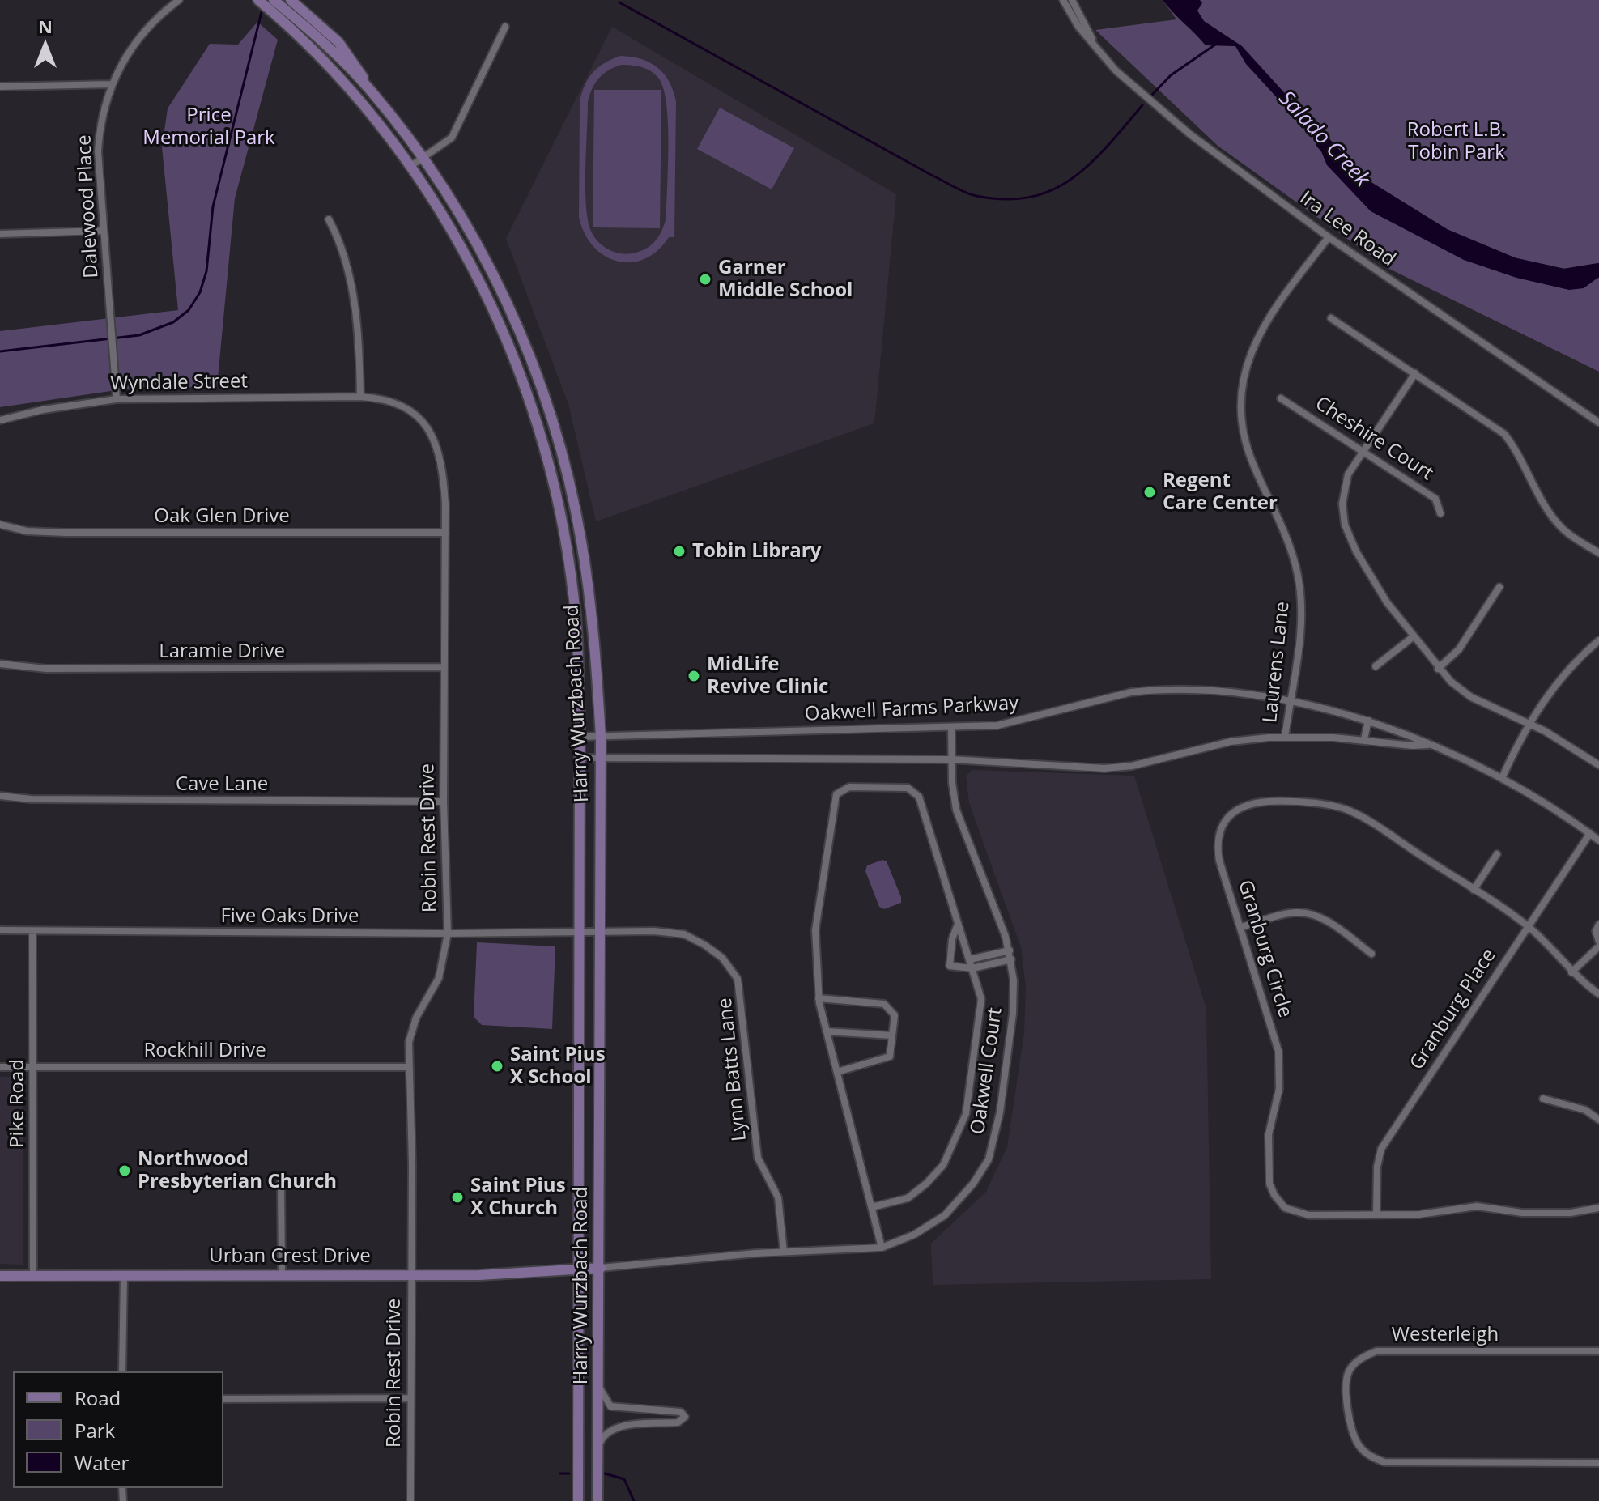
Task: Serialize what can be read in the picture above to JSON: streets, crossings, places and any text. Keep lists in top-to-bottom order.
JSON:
{
  "streets": {
    "main road": ["Harry Wurzbach Road", "Urban Crest Drive"],
    "street": [
      "Dalewood Place",
      "Ira Lee Road",
      "Wyndale Street",
      "Cheshire Court",
      "Oak Glen Drive",
      "Laramie Drive",
      "Laurens Lane",
      "Oakwell Farms Parkway",
      "Cave Lane",
      "Robin Rest Drive",
      "Five Oaks Drive",
      "Granburg Circle",
      "Granburg Place",
      "Rockhill Drive",
      "Lynn Batts Lane",
      "Oakwell Court",
      "Pike Road",
      "Westerleigh"
    ]
  },
  "crossings": [
    ["Dalewood Place", "Wyndale Street"],
    ["Ira Lee Road", "Laurens Lane"],
    ["Wyndale Street", "Robin Rest Drive"],
    ["Oak Glen Drive", "Robin Rest Drive"],
    ["Laramie Drive", "Robin Rest Drive"],
    ["Laurens Lane", "Oakwell Farms Parkway"],
    ["Harry Wurzbach Road", "Oakwell Farms Parkway"],
    ["Harry Wurzbach Road", "Five Oaks Drive"],
    ["Harry Wurzbach Road", "Lynn Batts Lane"],
    ["Harry Wurzbach Road", "Oakwell Court"],
    ["Harry Wurzbach Road", "Urban Crest Drive"],
    ["Oakwell Farms Parkway", "Granburg Place"],
    ["Oakwell Farms Parkway", "Oakwell Court"],
    ["Cave Lane", "Robin Rest Drive"],
    ["Robin Rest Drive", "Five Oaks Drive"],
    ["Robin Rest Drive", "Rockhill Drive"],
    ["Robin Rest Drive", "Urban Crest Drive"],
    ["Five Oaks Drive", "Lynn Batts Lane"],
    ["Five Oaks Drive", "Pike Road"],
    ["Granburg Circle", "Granburg Place"],
    ["Rockhill Drive", "Pike Road"],
    ["Lynn Batts Lane", "Oakwell Court"],
    ["Oakwell Court", "Urban Crest Drive"],
    ["Pike Road", "Urban Crest Drive"]
  ],
  "water": ["Salado Creek"],
  "parks": ["Price Memorial Park", "Robert L.B. Tobin Park"],
  "places": [
    "Garner Middle School",
    "Regent Care Center",
    "Tobin Library",
    "MidLife Revive Clinic",
    "Saint Pius X School",
    "Northwood Presbyterian Church",
    "Saint Pius X Church"
  ],
  "legend": ["Road", "Park", "Water"],
  "north": "top"
}
